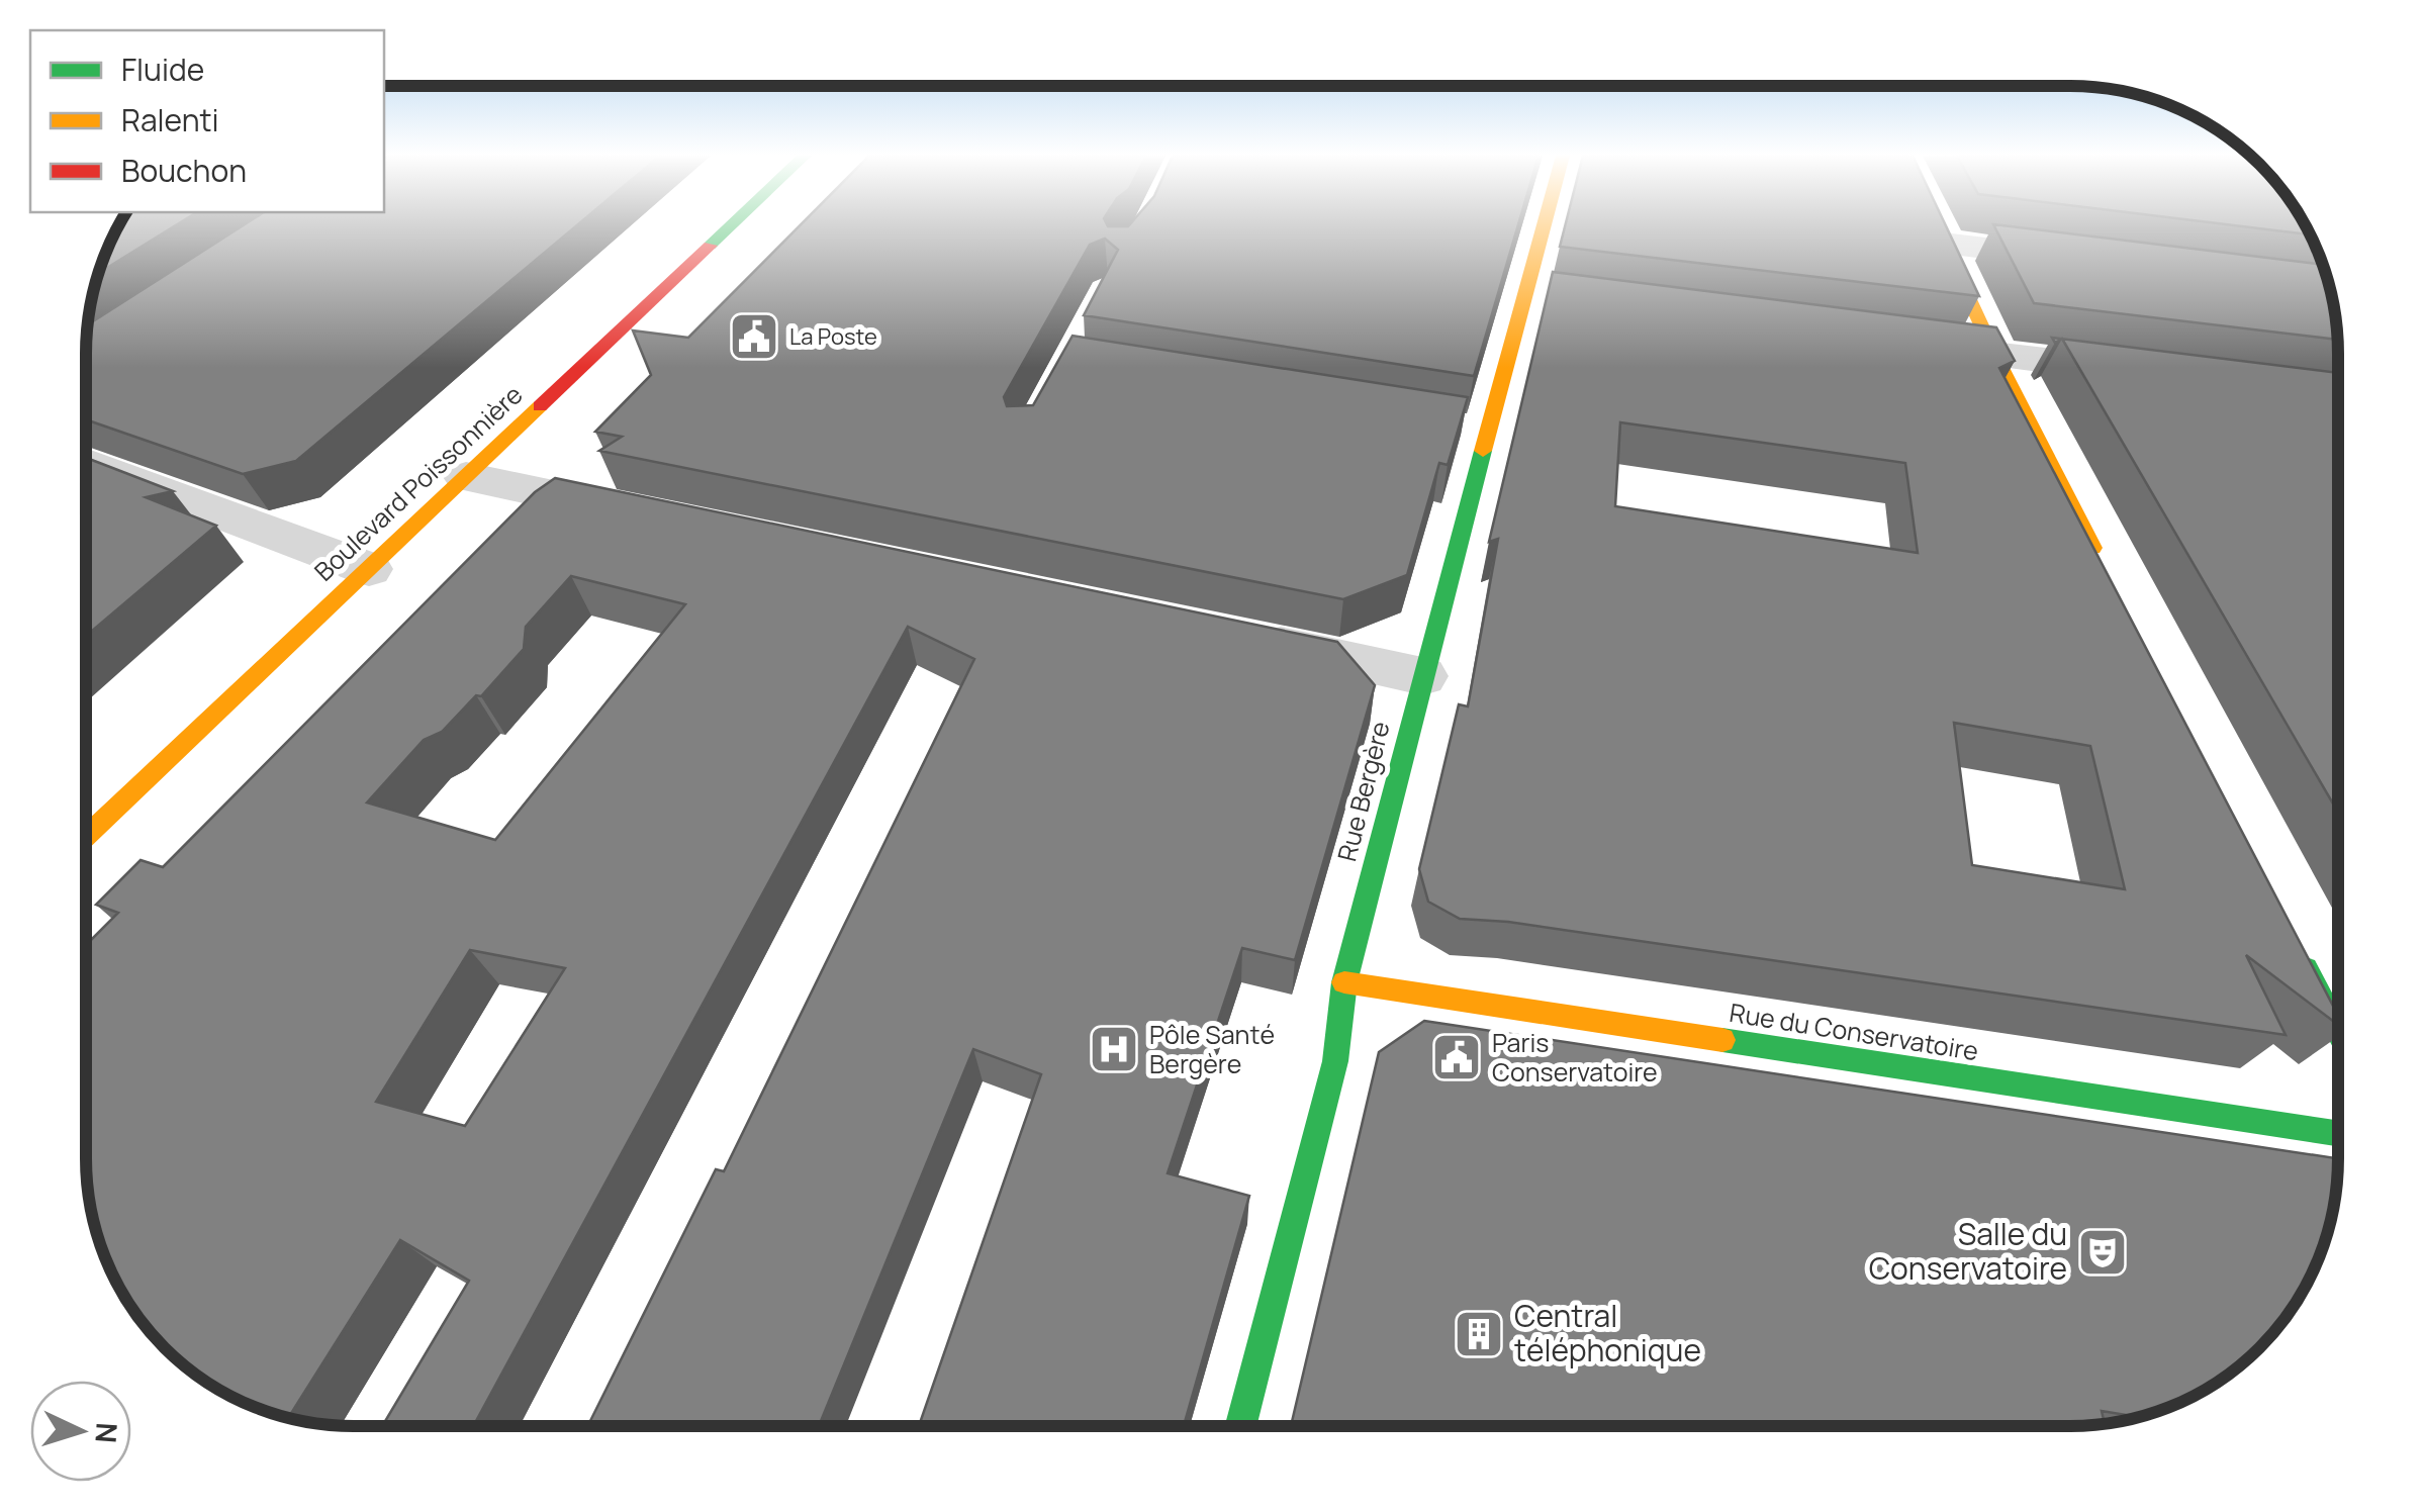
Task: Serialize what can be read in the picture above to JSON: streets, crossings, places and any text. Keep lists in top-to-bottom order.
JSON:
{
  "streets": {
    "street": ["Boulevard Poissonnière", "Rue Bergère", "Rue du Conservatoire"]
  },
  "crossings": [
    ["Rue Bergère", "Rue du Conservatoire"]
  ],
  "places": {
    "public building": ["La Poste", "Paris Conservatoire"],
    "hospital": ["Pôle Santé Bergère"],
    "theatre": ["Salle du Conservatoire"],
    "building": ["Central téléphonique"]
  },
  "legend": ["Fluide", "Ralenti", "Bouchon"],
  "north": "right"
}
